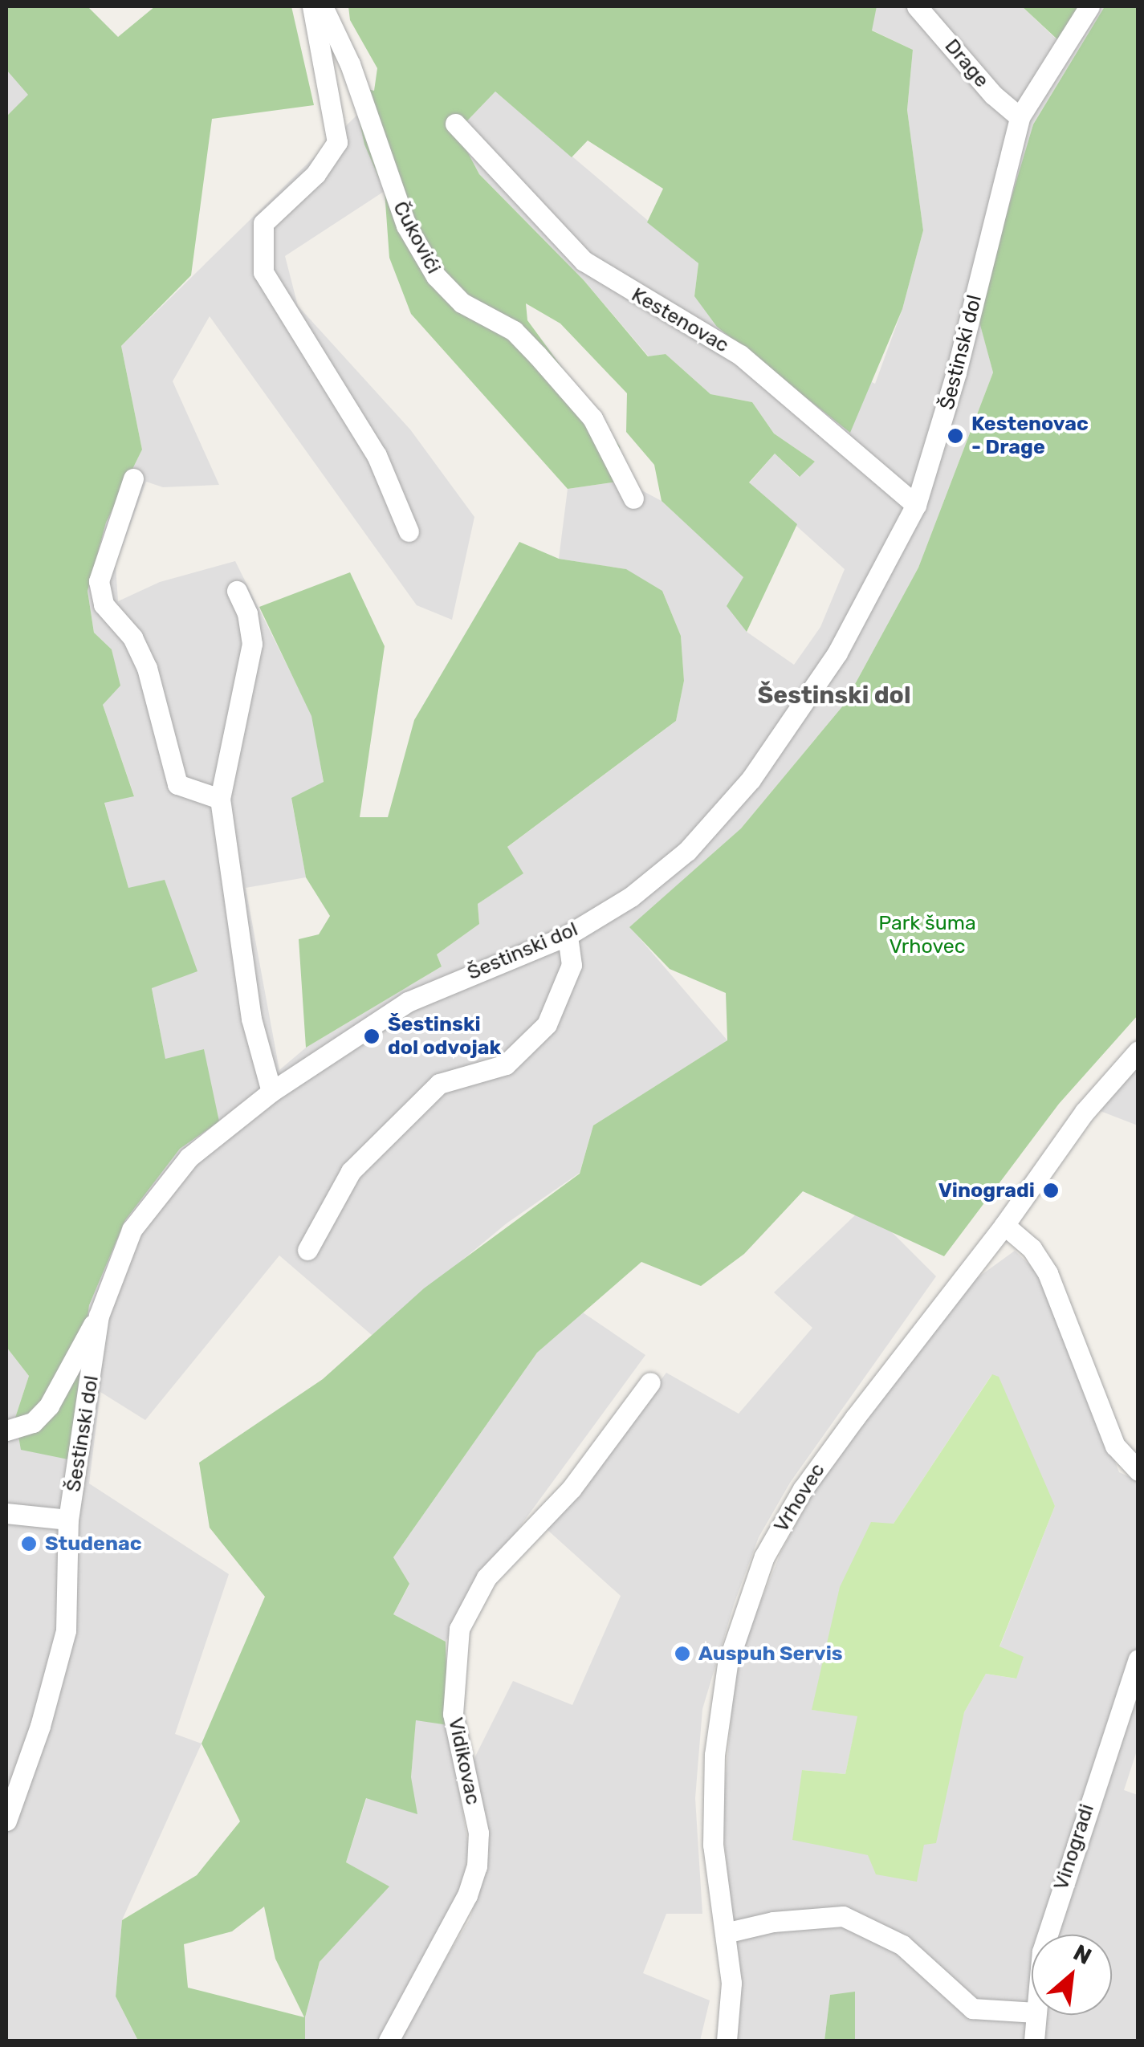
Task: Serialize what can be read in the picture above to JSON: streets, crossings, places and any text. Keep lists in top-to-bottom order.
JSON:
{
  "streets": {
    "street": [
      "Drage",
      "Čukovići",
      "Kestenovac",
      "Šestinski dol",
      "Vrhovec",
      "Vidikovac",
      "Vinogradi"
    ]
  },
  "crossings": [
    ["Drage", "Šestinski dol"],
    ["Kestenovac", "Šestinski dol"]
  ],
  "districts": ["Šestinski dol"],
  "parks": ["Park šuma Vrhovec"],
  "places": [
    "Kestenovac - Drage",
    "Šestinski dol odvojak",
    "Vinogradi",
    "Studenac",
    "Auspuh Servis"
  ],
  "north": "top right"
}
